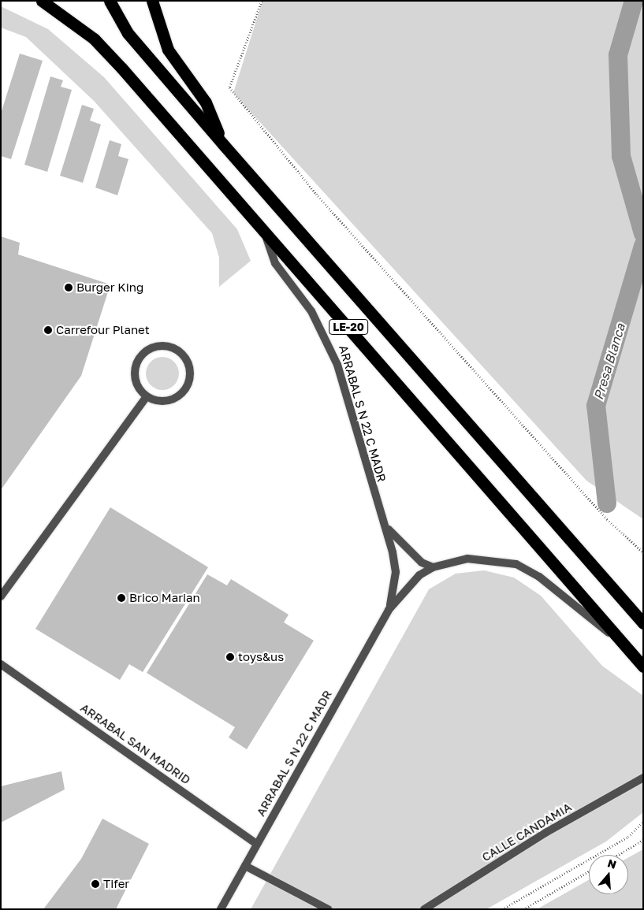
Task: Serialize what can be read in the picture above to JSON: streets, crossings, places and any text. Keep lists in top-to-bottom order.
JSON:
{
  "streets": {
    "highway": ["LE-20"],
    "street": ["ARRABAL S N 22 C MADR", "ARRABAL SAN MADRID", "CALLE CANDAMIA"]
  },
  "crossings": [
    ["LE-20", "ARRABAL S N 22 C MADR"],
    ["ARRABAL S N 22 C MADR", "ARRABAL SAN MADRID"]
  ],
  "water": ["Presa Blanca"],
  "places": [
    "Burger King",
    "Carrefour Planet",
    "Brico Marian",
    "toys&us",
    "Tifer"
  ],
  "north": "top"
}
